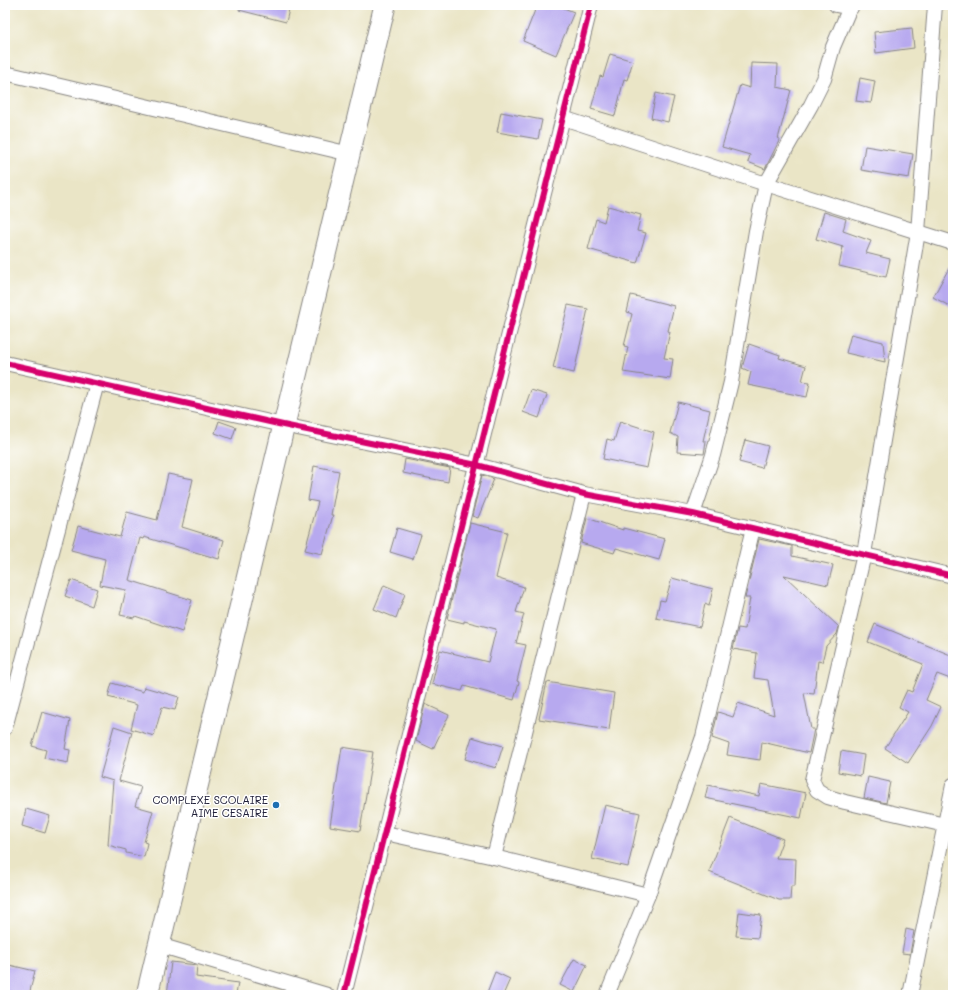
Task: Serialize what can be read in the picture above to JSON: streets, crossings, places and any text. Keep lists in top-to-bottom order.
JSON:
{
  "places": ["COMPLEXE SCOLAIRE AIME CESAIRE"]
}
